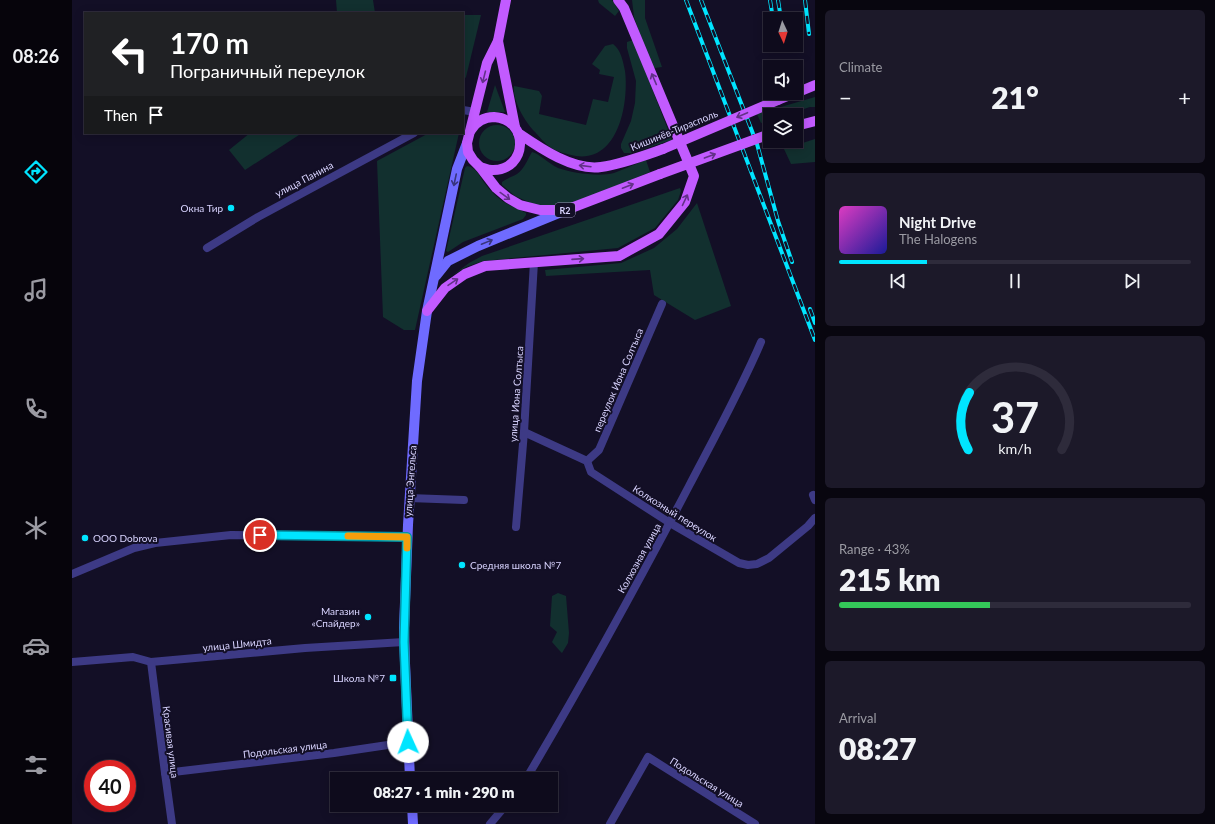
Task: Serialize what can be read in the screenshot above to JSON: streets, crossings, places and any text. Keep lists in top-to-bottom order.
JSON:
{
  "streets": {
    "main road": ["Кишинёв-Тирасполь", "R2"],
    "street": [
      "улица Панина",
      "переулок Иона Солтыса",
      "улица Иона Солтыса",
      "улица Энгельса",
      "Колхозный переулок",
      "Колхозная улица",
      "улица Шмидта",
      "Красивая улица",
      "Подольская улица"
    ]
  },
  "crossings": [
    ["Кишинёв-Тирасполь", "R2"],
    ["Кишинёв-Тирасполь", "улица Энгельса"],
    ["R2", "улица Энгельса"],
    ["переулок Иона Солтыса", "Колхозный переулок"],
    ["улица Иона Солтыса", "Колхозный переулок"],
    ["улица Энгельса", "улица Шмидта"],
    ["улица Энгельса", "Подольская улица"],
    ["Колхозный переулок", "Колхозная улица"],
    ["улица Шмидта", "Красивая улица"],
    ["Красивая улица", "Подольская улица"]
  ],
  "places": {
    "other": [
      "Окна Тир",
      "OOO Dobrova",
      "Средняя школа №7",
      "Магазин «Спайдер»"
    ],
    "transit": ["Школа №7"]
  },
  "north": "bottom",
  "page": {
    "tabs": "08:26",
    "tile": [
      "Climate",
      ["Range · 43%", "215 km"],
      ["Arrival", "08:27"]
    ],
    "turn": ["170 m", "Пограничный переулок"],
    "heat": ["−", "21°", "+"],
    "then": "Then",
    "song": ["Night Drive", "The Halogens"],
    "limit": "40",
    "trip": "08:27 · 1 min · 290 m",
    "gauge": ["37", "km/h"]
  }
}
